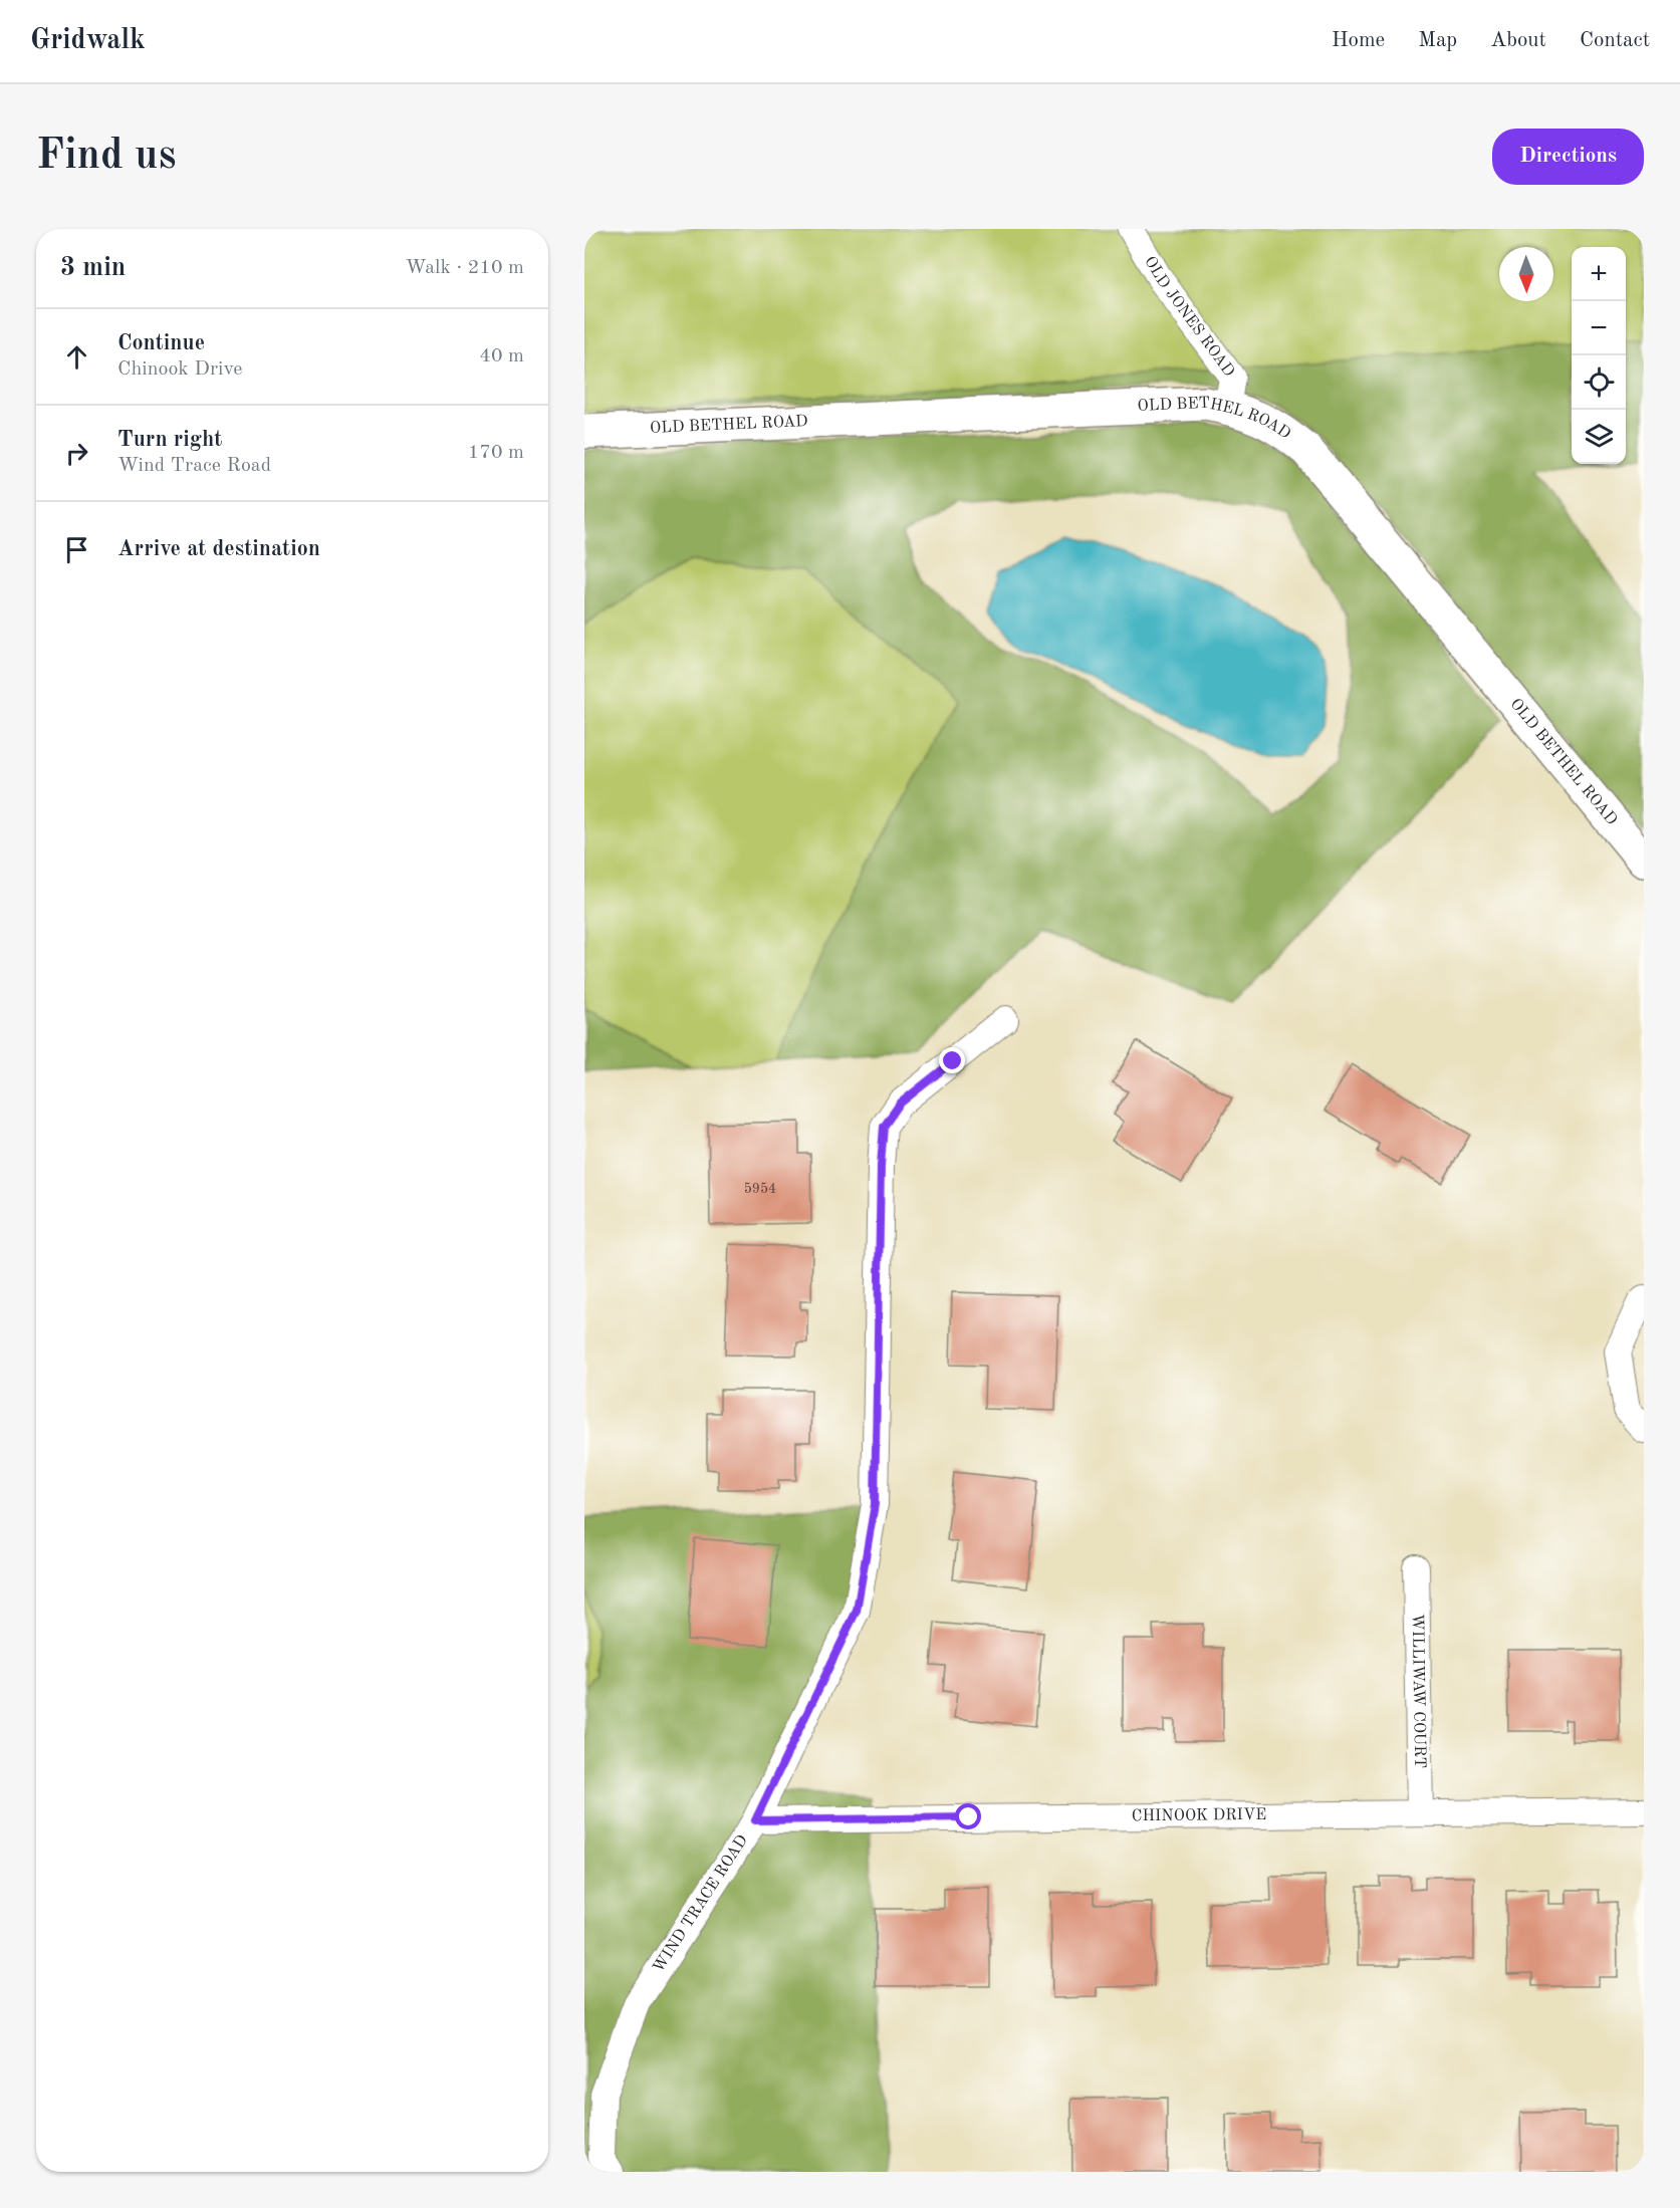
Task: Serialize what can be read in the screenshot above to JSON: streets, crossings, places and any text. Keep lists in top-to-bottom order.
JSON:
{
  "streets": {
    "street": [
      "OLD JONES ROAD",
      "OLD BETHEL ROAD",
      "WILLIWAW COURT",
      "CHINOOK DRIVE",
      "WIND TRACE ROAD"
    ]
  },
  "crossings": [
    ["OLD JONES ROAD", "OLD BETHEL ROAD"],
    ["WILLIWAW COURT", "CHINOOK DRIVE"],
    ["CHINOOK DRIVE", "WIND TRACE ROAD"]
  ],
  "house_numbers": ["5954"],
  "north": "bottom",
  "page": {
    "header": "Gridwalk",
    "nav": [
      "Home",
      "Map",
      "About",
      "Contact"
    ],
    "buttons": "Directions",
    "title": "Find us",
    "heading": ["3 min", "Walk · 210 m"],
    "map_buttons": ["+", "−"],
    "list": [
      ["Continue", "Chinook Drive", "40 m"],
      ["Turn right", "Wind Trace Road", "170 m"],
      "Arrive at destination"
    ]
  }
}
